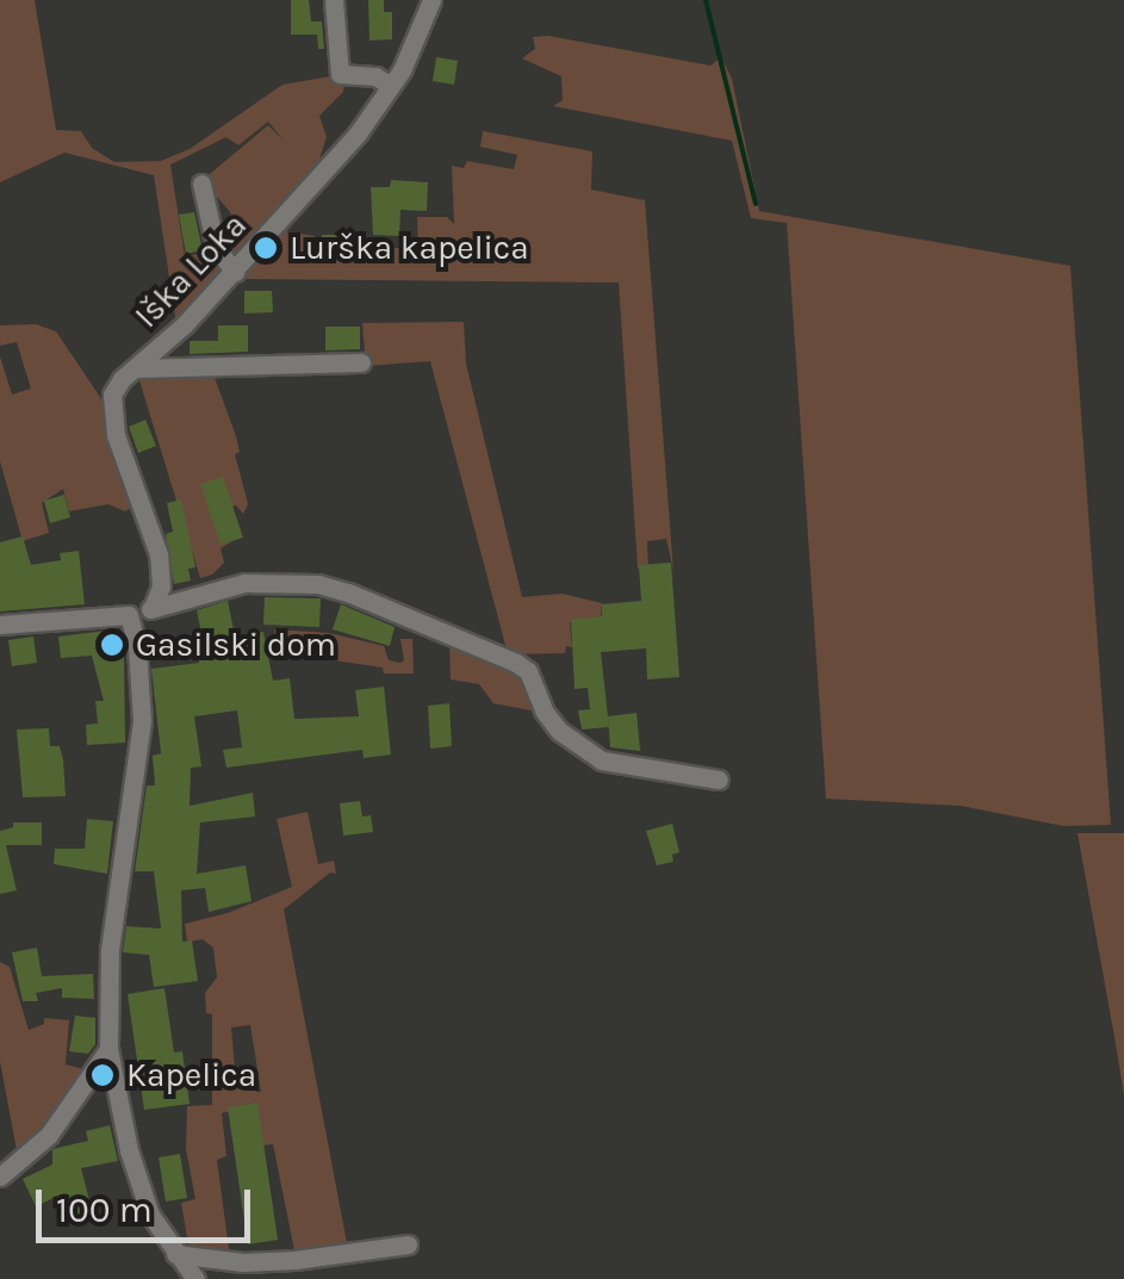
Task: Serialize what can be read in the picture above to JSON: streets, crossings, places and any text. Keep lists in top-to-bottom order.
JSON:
{
  "streets": {
    "street": ["Iška Loka"]
  },
  "places": ["Lurška kapelica", "Gasilski dom", "Kapelica"],
  "scale_bar": "100 m"
}
